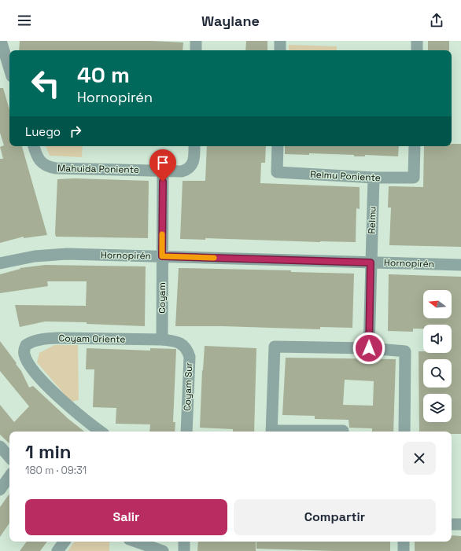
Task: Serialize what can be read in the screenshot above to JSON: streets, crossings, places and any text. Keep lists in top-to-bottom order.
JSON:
{
  "streets": {
    "street": [
      "Mahuida Poniente",
      "Relmu Poniente",
      "Relmu",
      "Hornopirén",
      "Coyam",
      "Coyam Oriente",
      "Coyam Sur"
    ]
  },
  "crossings": [
    ["Mahuida Poniente", "Coyam"],
    ["Relmu Poniente", "Relmu"],
    ["Relmu", "Hornopirén"],
    ["Hornopirén", "Coyam"],
    ["Coyam", "Coyam Oriente"],
    ["Coyam", "Coyam Sur"],
    ["Coyam Oriente", "Coyam Sur"]
  ],
  "north": "left",
  "page": {
    "header": "Waylane",
    "turn": ["40 m", "Hornopirén"],
    "then": "Luego",
    "heading": ["1 min", "180 m · 09:31"],
    "buttons": ["Salir", "Compartir"]
  }
}
